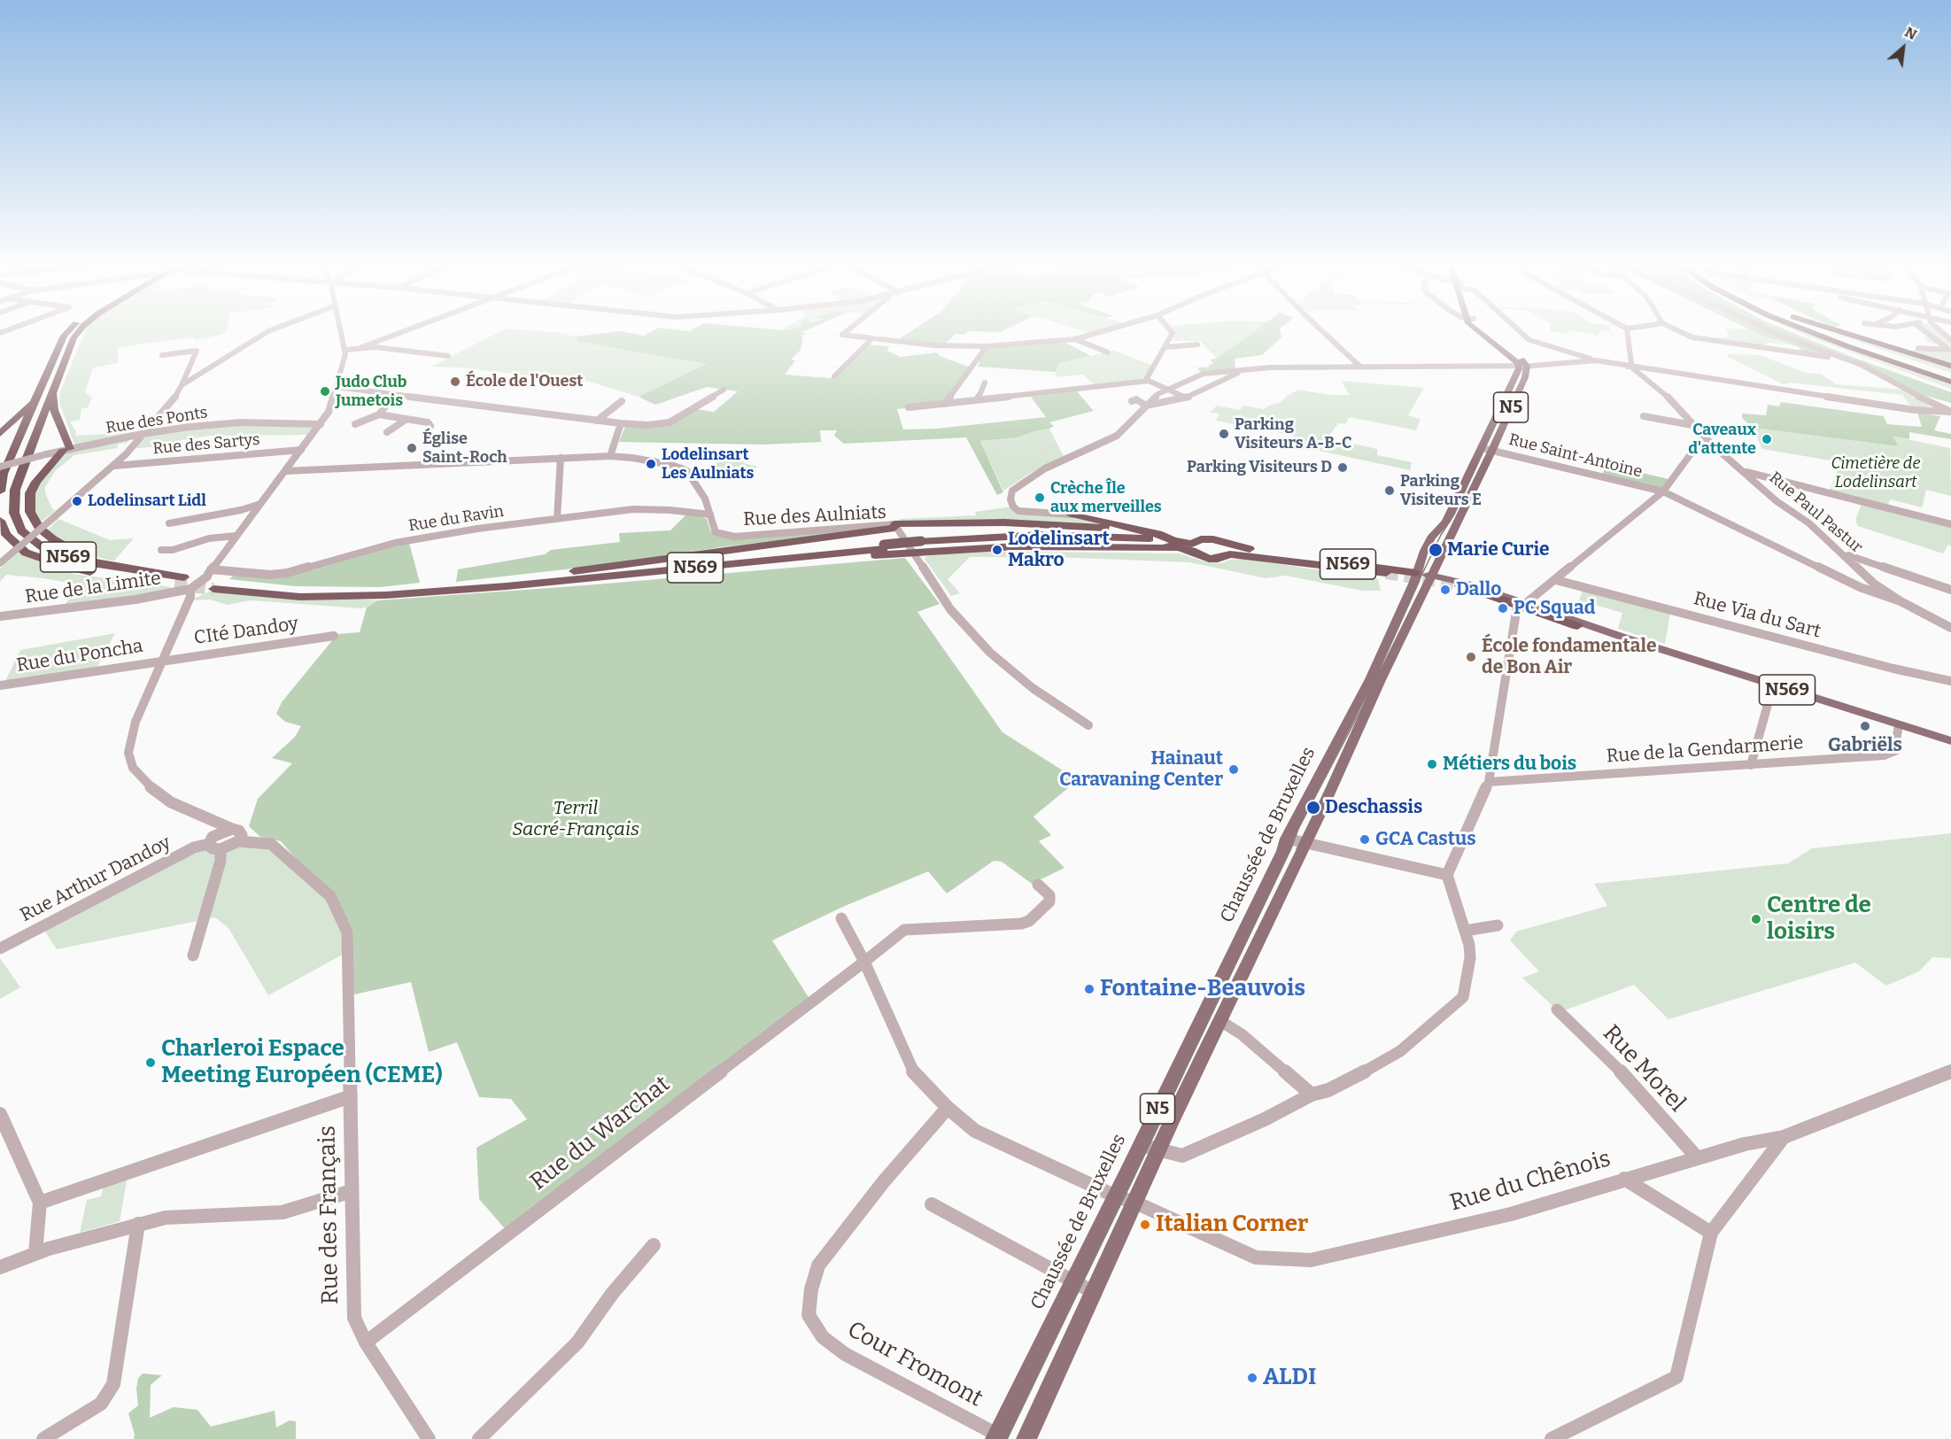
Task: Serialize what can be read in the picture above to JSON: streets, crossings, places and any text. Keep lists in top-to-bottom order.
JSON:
{
  "streets": {
    "highway": ["N569"],
    "main road": ["N5", "Chaussée de Bruxelles"],
    "street": [
      "Rue des Ponts",
      "Rue des Sartys",
      "Rue Saint-Antoine",
      "Rue Paul Pastur",
      "Rue des Aulniats",
      "Rue du Ravin",
      "Rue de la Limite",
      "Rue Via du Sart",
      "CIté Dandoy",
      "Rue du Poncha",
      "Rue de la Gendarmerie",
      "Rue Arthur Dandoy",
      "Rue Morel",
      "Rue du Warchat",
      "Rue du Chênois",
      "Rue des Français",
      "Cour Fromont"
    ]
  },
  "crossings": [
    ["N5", "Chaussée de Bruxelles"],
    ["Rue Saint-Antoine", "Rue Paul Pastur"],
    ["Rue Saint-Antoine", "Chaussée de Bruxelles"],
    ["Rue des Aulniats", "Rue du Ravin"],
    ["N569", "Rue de la Limite"],
    ["N569", "Rue de la Gendarmerie"],
    ["N569", "Chaussée de Bruxelles"],
    ["CIté Dandoy", "Rue du Poncha"],
    ["Chaussée de Bruxelles", "Rue du Chênois"],
    ["Chaussée de Bruxelles", "Cour Fromont"],
    ["Rue Morel", "Rue du Chênois"],
    ["Rue du Warchat", "Rue des Français"]
  ],
  "parks": ["Cimetière de Lodelinsart", "Terril Sacré-Français"],
  "places": [
    "École de l'Ouest",
    "Judo Club Jumetois",
    "Parking Visiteurs A-B-C",
    "Caveaux d'attente",
    "Église Saint-Roch",
    "Lodelinsart Les Aulniats",
    "Parking Visiteurs D",
    "Parking Visiteurs E",
    "Crèche Île aux merveilles",
    "Lodelinsart Lidl",
    "Lodelinsart Makro",
    "Marie Curie",
    "Dallo",
    "PC Squad",
    "École fondamentale de Bon Air",
    "Gabriëls",
    "Métiers du bois",
    "Hainaut Caravaning Center",
    "Deschassis",
    "GCA Castus",
    "Centre de loisirs",
    "Fontaine-Beauvois",
    "Charleroi Espace Meeting Européen (CEME)",
    "Italian Corner",
    "ALDI"
  ],
  "north": "top right"
}
